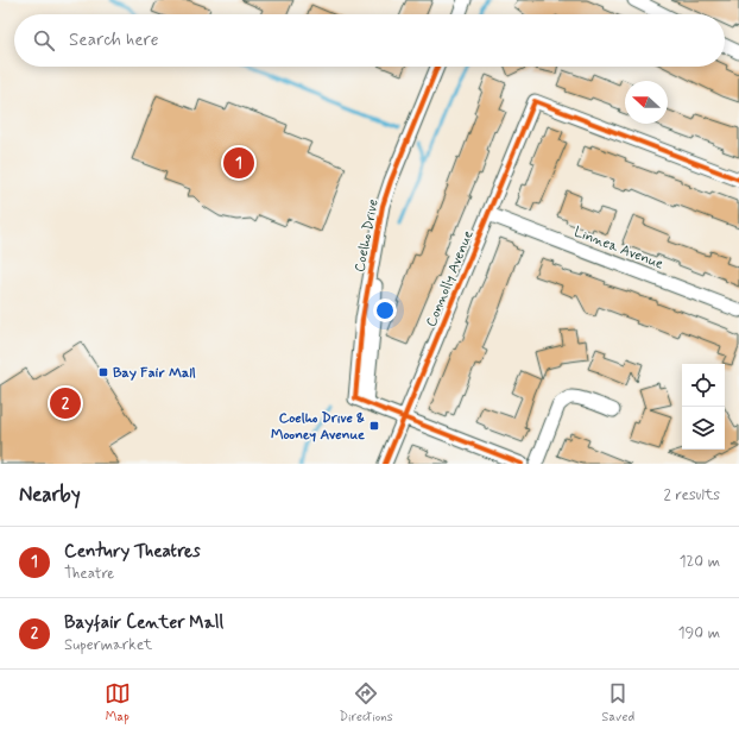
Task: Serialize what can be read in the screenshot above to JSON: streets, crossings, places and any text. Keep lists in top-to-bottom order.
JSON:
{
  "streets": {
    "street": ["Coelho Drive", "Linnea Avenue", "Connolly Avenue"]
  },
  "crossings": [
    ["Coelho Drive", "Connolly Avenue"],
    ["Linnea Avenue", "Connolly Avenue"]
  ],
  "places": {
    "transit": ["Bay Fair Mall", "Coelho Drive & Mooney Avenue"]
  },
  "north": "left",
  "page": {
    "search": "Search here",
    "pins": ["1", "2"],
    "heading": ["Nearby", "2 results"],
    "list": [
      {
        "mark": "1",
        "name": "Century Theatres",
        "note": "Theatre",
        "value": "120 m"
      },
      {
        "mark": "2",
        "name": "Bayfair Center Mall",
        "note": "Supermarket",
        "value": "190 m"
      }
    ],
    "nav": ["Map", "Directions", "Saved"]
  }
}
